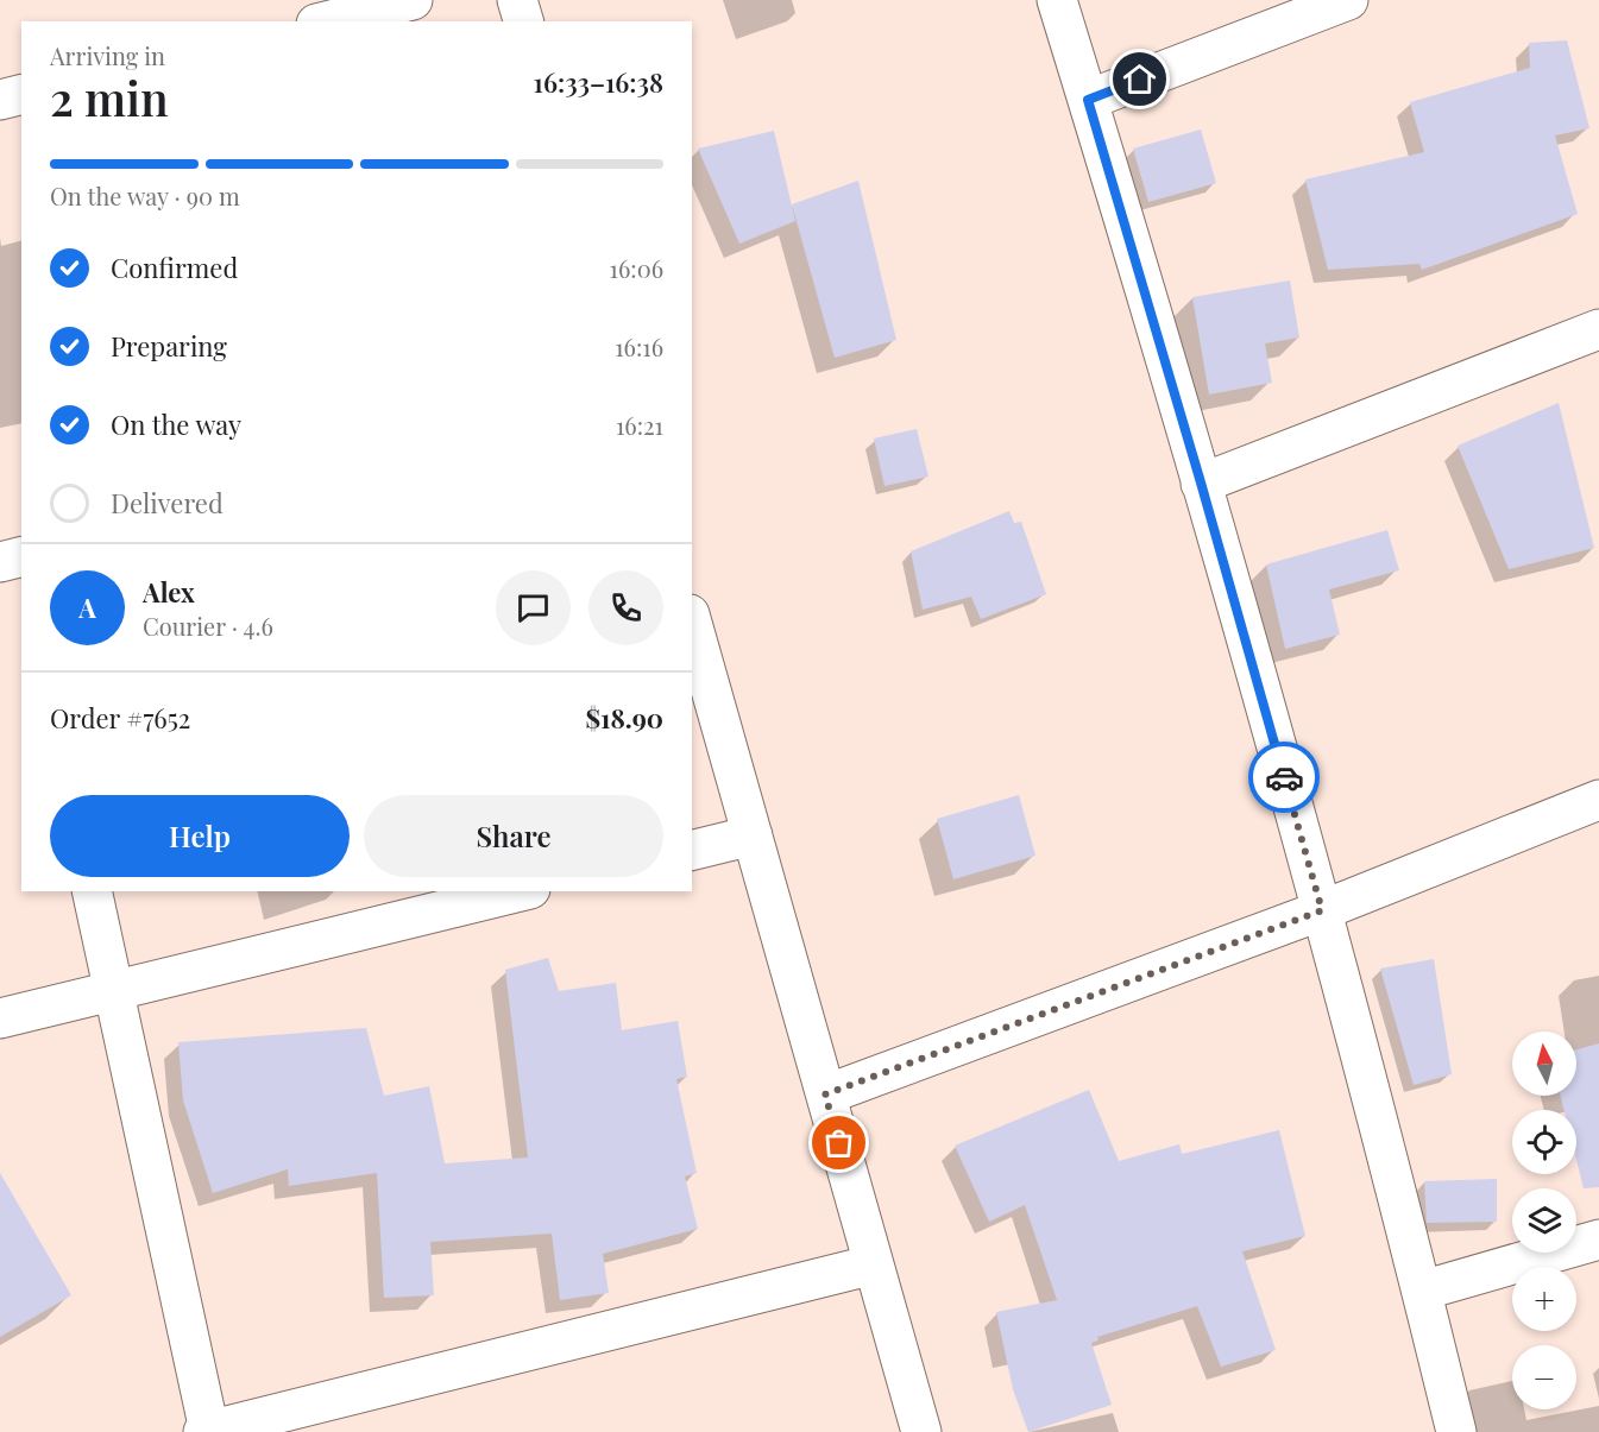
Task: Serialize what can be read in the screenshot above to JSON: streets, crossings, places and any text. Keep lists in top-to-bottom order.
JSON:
{
  "north": "top",
  "page": {
    "heading": ["2 min", "Arriving in", "16:33–16:38"],
    "panel": [
      "Alex",
      "Courier · 4.6",
      "Order #7652",
      "$18.90"
    ],
    "bar": "On the way · 90 m",
    "list": [
      ["Confirmed", "16:06"],
      ["Preparing", "16:16"],
      ["On the way", "16:21"],
      "Delivered"
    ],
    "round": "A",
    "buttons": ["Help", "Share"],
    "map_buttons": ["+", "−"]
  }
}
